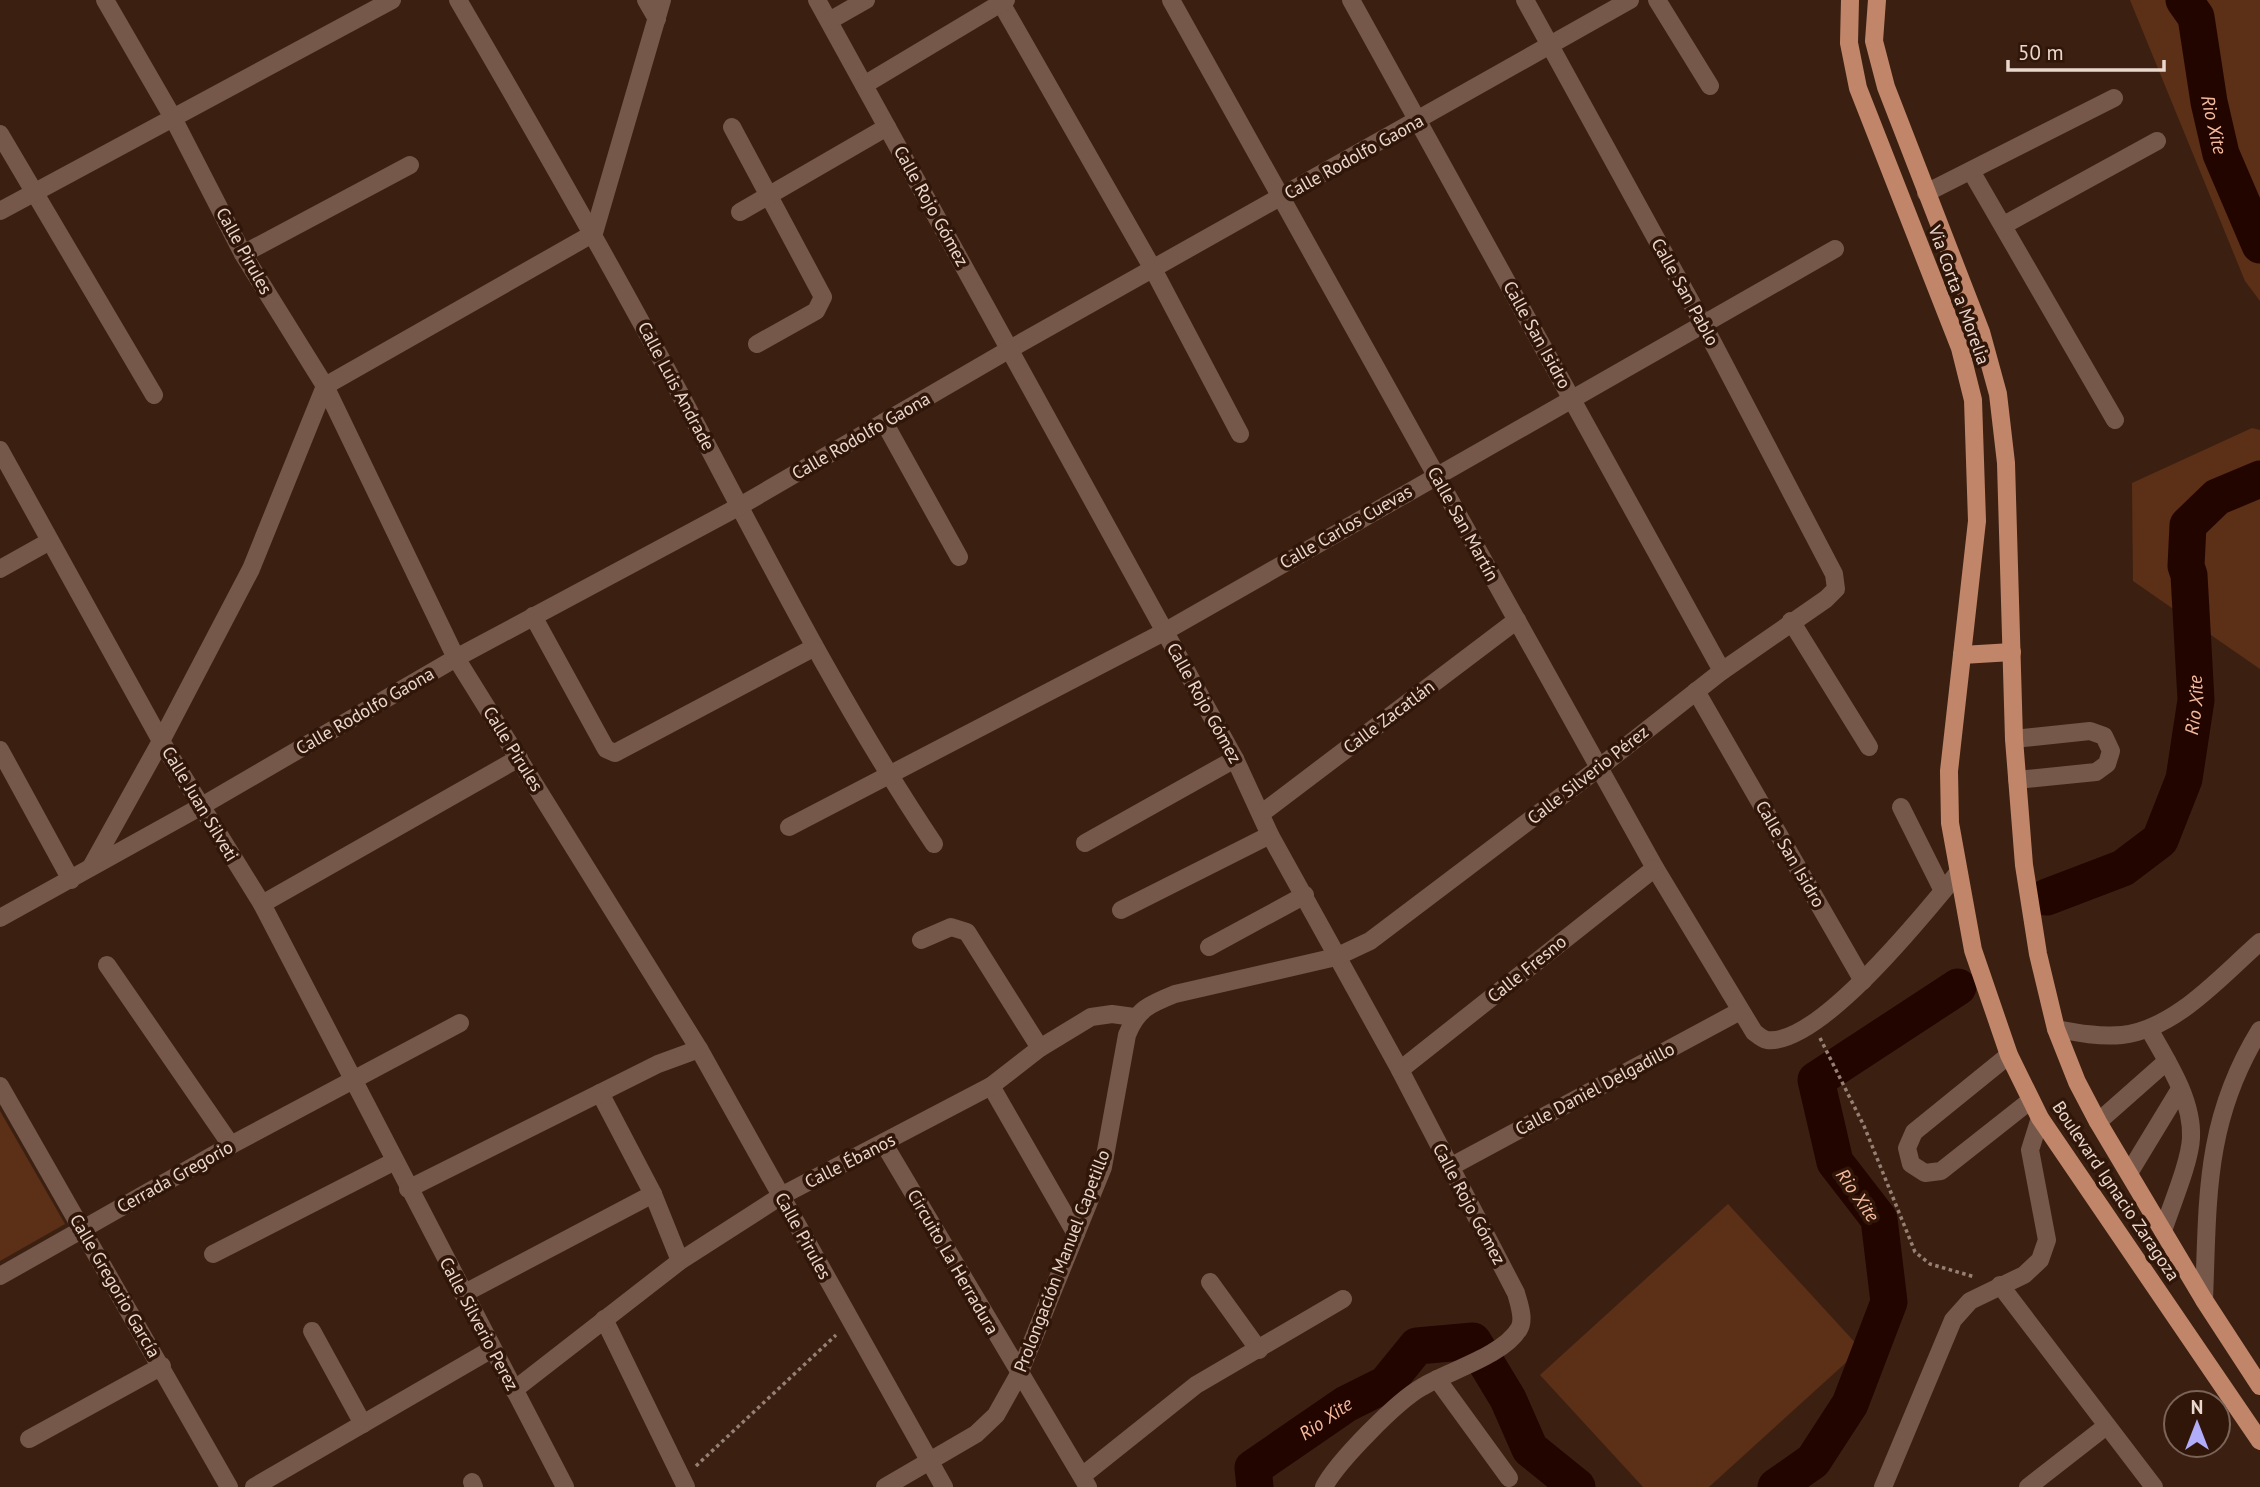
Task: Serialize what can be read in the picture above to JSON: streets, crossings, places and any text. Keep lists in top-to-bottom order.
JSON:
{
  "streets": {
    "main road": ["Via Corta a Morelia", "Boulevard Ignacio Zaragoza"],
    "street": [
      "Calle Rodolfo Gaona",
      "Calle Rojo Gómez",
      "Calle Pirules",
      "Calle San Pablo",
      "Calle San Isidro",
      "Calle Luis Andrade",
      "Calle San Martín",
      "Calle Carlos Cuevas",
      "Calle Zacatlán",
      "Calle Silverio Pérez",
      "Calle Juan Silveti",
      "Calle Fresno",
      "Calle Daniel Delgadillo",
      "Calle Ébanos",
      "Cerrada Gregorio",
      "Prolongación Manuel Capetillo",
      "Circuito La Herradura",
      "Calle Gregorio García",
      "Calle Silverio Perez"
    ]
  },
  "crossings": [
    ["Calle Rodolfo Gaona", "Calle Rojo Gómez"],
    ["Calle Rodolfo Gaona", "Calle Pirules"],
    ["Calle Rodolfo Gaona", "Calle San Pablo"],
    ["Calle Rodolfo Gaona", "Calle San Isidro"],
    ["Calle Rodolfo Gaona", "Calle Luis Andrade"],
    ["Calle Rodolfo Gaona", "Calle San Martín"],
    ["Calle Rodolfo Gaona", "Calle Juan Silveti"],
    ["Calle Rojo Gómez", "Calle Carlos Cuevas"],
    ["Calle Rojo Gómez", "Calle Zacatlán"],
    ["Calle Rojo Gómez", "Calle Silverio Pérez"],
    ["Calle Rojo Gómez", "Calle Fresno"],
    ["Calle Rojo Gómez", "Calle Daniel Delgadillo"],
    ["Calle Pirules", "Calle Ébanos"],
    ["Calle Pirules", "Prolongación Manuel Capetillo"],
    ["Calle San Pablo", "Calle Carlos Cuevas"],
    ["Calle San Pablo", "Calle Silverio Pérez"],
    ["Via Corta a Morelia", "Boulevard Ignacio Zaragoza"],
    ["Calle San Isidro", "Calle San Martín"],
    ["Calle San Isidro", "Calle Carlos Cuevas"],
    ["Calle San Isidro", "Calle Silverio Pérez"],
    ["Calle Luis Andrade", "Calle Carlos Cuevas"],
    ["Calle San Martín", "Calle Carlos Cuevas"],
    ["Calle San Martín", "Calle Zacatlán"],
    ["Calle San Martín", "Calle Silverio Pérez"],
    ["Calle San Martín", "Calle Fresno"],
    ["Calle San Martín", "Calle Daniel Delgadillo"],
    ["Calle Juan Silveti", "Cerrada Gregorio"],
    ["Calle Juan Silveti", "Calle Silverio Perez"],
    ["Calle Ébanos", "Prolongación Manuel Capetillo"],
    ["Calle Ébanos", "Circuito La Herradura"],
    ["Calle Ébanos", "Calle Silverio Perez"],
    ["Cerrada Gregorio", "Calle Gregorio García"],
    ["Prolongación Manuel Capetillo", "Circuito La Herradura"]
  ],
  "water": ["Rio Xite"],
  "scale_bar": "50 m",
  "north": "top"
}
